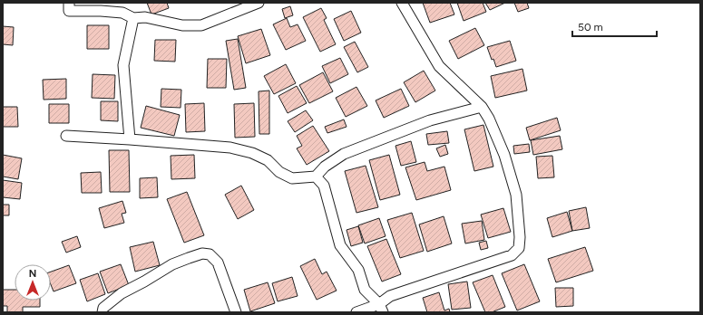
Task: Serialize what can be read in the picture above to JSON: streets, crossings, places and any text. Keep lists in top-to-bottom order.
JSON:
{
  "scale_bar": "50 m",
  "north": "top"
}
